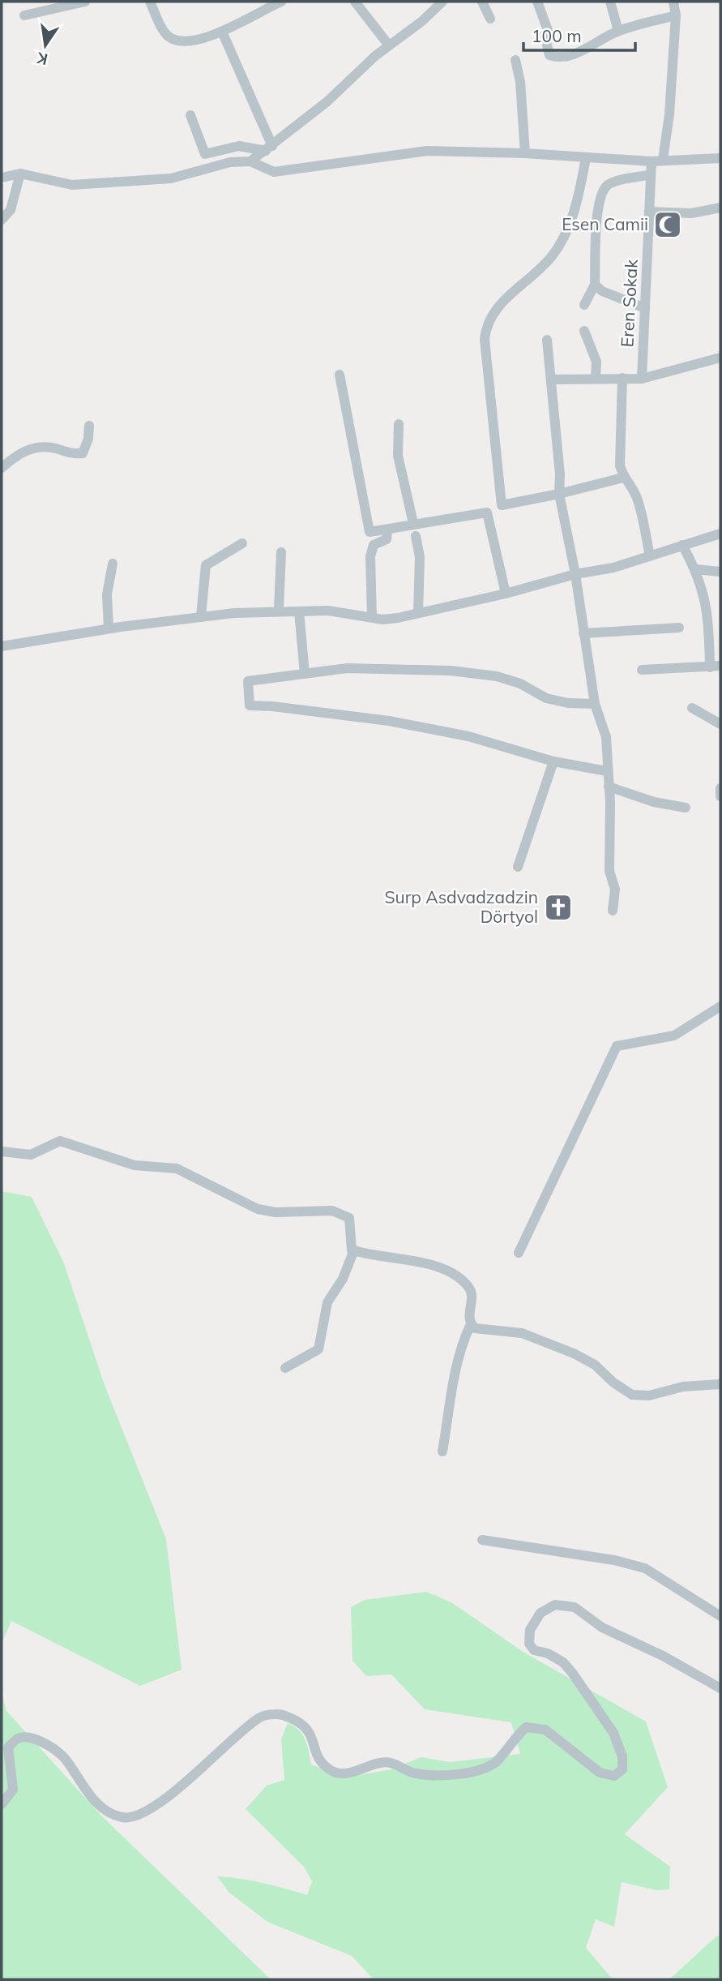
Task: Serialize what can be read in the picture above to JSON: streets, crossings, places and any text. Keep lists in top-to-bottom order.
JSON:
{
  "streets": {
    "street": ["Eren Sokak"]
  },
  "places": {
    "mosque": ["Esen Camii"],
    "church": ["Surp Asdvadzadzin Dörtyol"]
  },
  "scale_bar": "100 m",
  "north": "bottom"
}
